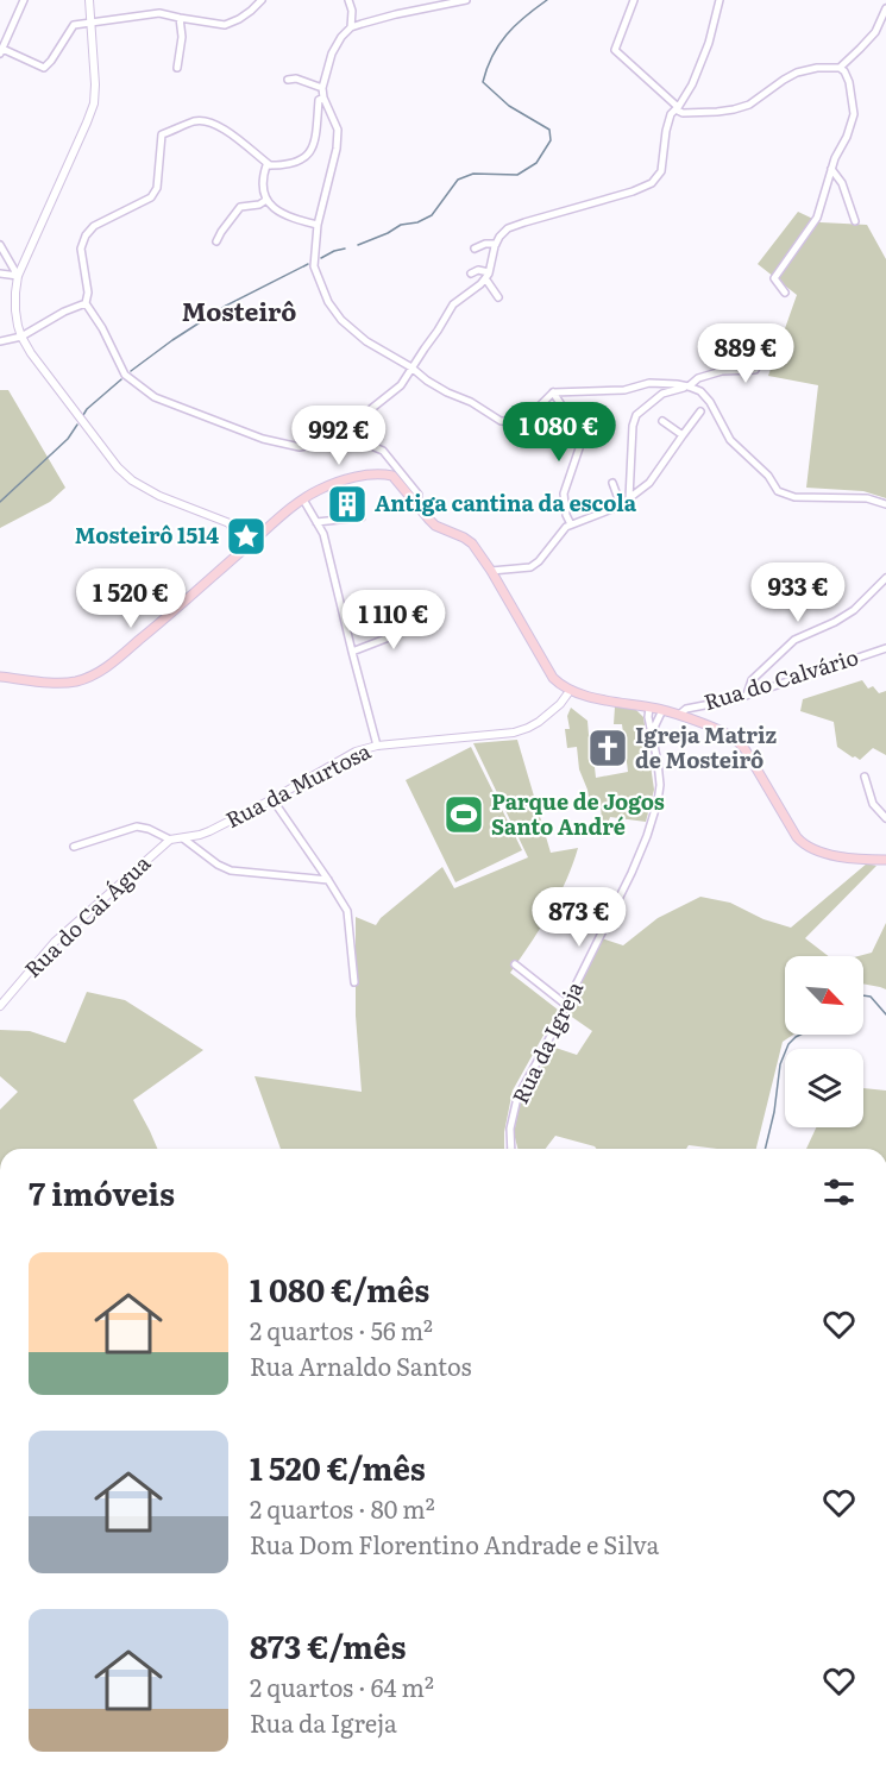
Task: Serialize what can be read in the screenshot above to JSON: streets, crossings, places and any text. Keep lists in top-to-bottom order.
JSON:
{
  "streets": {
    "street": [
      "Rua do Calvário",
      "Rua da Murtosa",
      "Rua do Cai Água",
      "Rua da Igreja"
    ]
  },
  "crossings": [
    ["Rua da Murtosa", "Rua do Cai Água"]
  ],
  "districts": ["Mosteirô"],
  "places": {
    "building": ["Antiga cantina da escola"],
    "place": ["Mosteirô 1514"],
    "church": ["Igreja Matriz de Mosteirô"],
    "sports": ["Parque de Jogos Santo André"]
  },
  "north": "bottom right",
  "page": {
    "price": [
      "889 €",
      "1 080 €",
      "992 €",
      "933 €",
      "1 520 €",
      "1 110 €",
      "873 €"
    ],
    "heading": "7 imóveis",
    "list": [
      {
        "name": "1 080 €/mês",
        "note": "2 quartos · 56 m² · Rua Arnaldo Santos"
      },
      {
        "name": "1 520 €/mês",
        "note": "2 quartos · 80 m² · Rua Dom Florentino Andrade e Silva"
      },
      {
        "name": "873 €/mês",
        "note": "2 quartos · 64 m² · Rua da Igreja"
      }
    ]
  }
}
